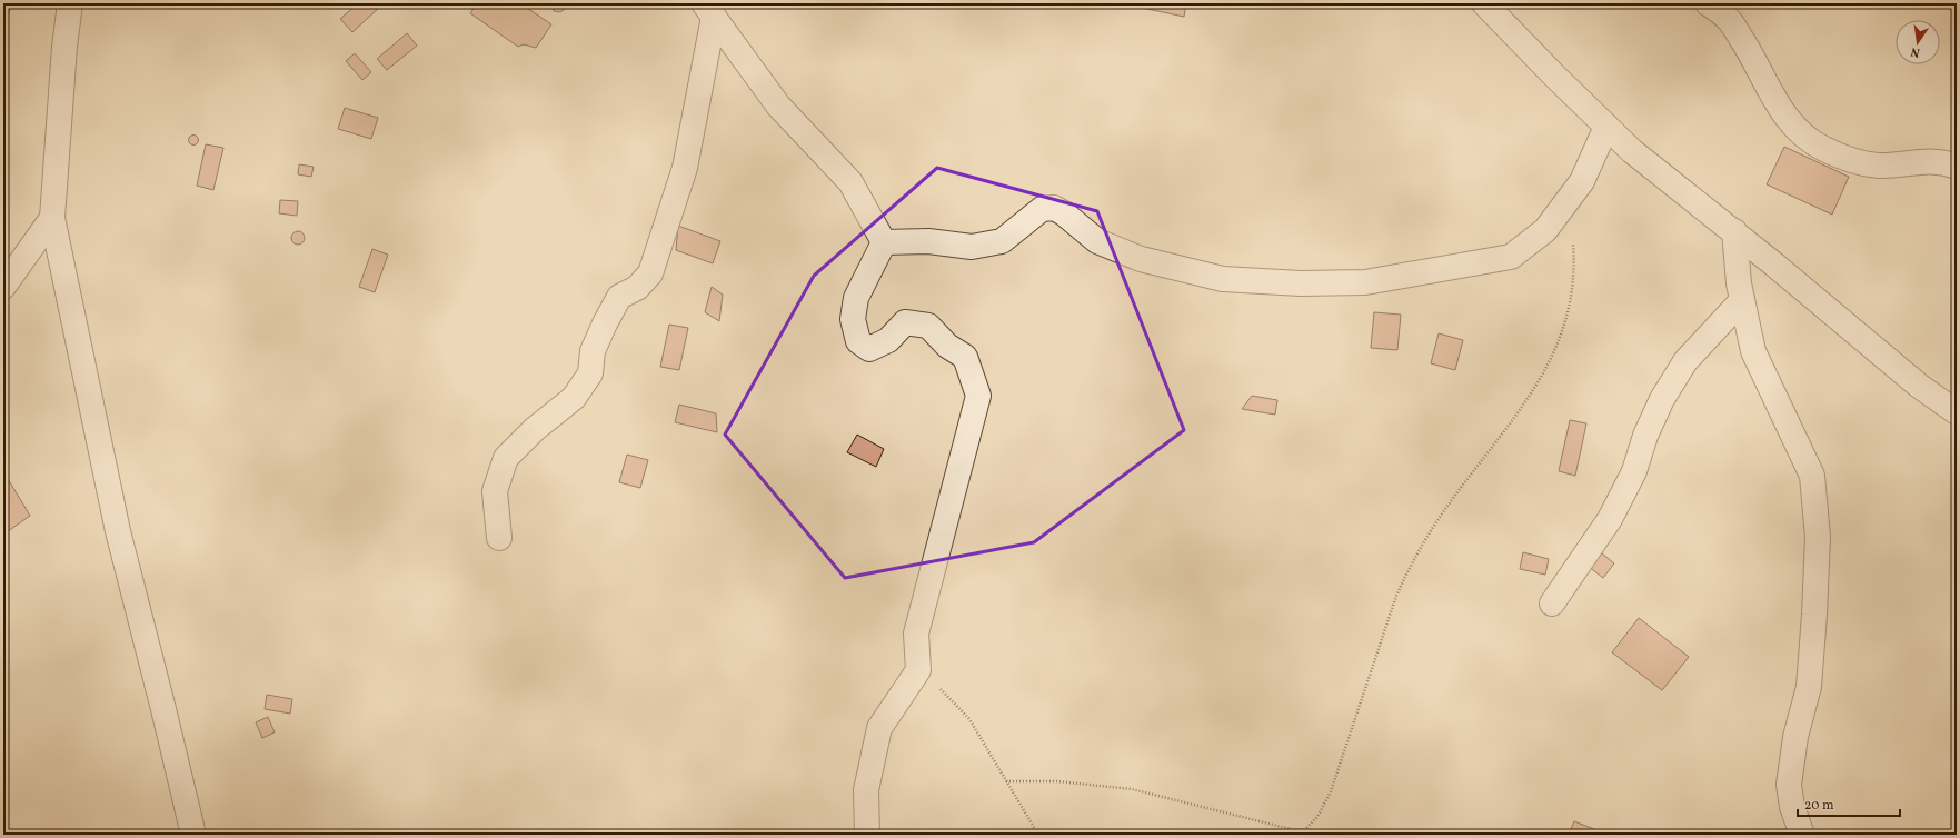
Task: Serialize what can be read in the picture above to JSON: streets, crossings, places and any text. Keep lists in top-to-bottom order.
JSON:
{
  "scale_bar": "20 m",
  "north": "bottom"
}
